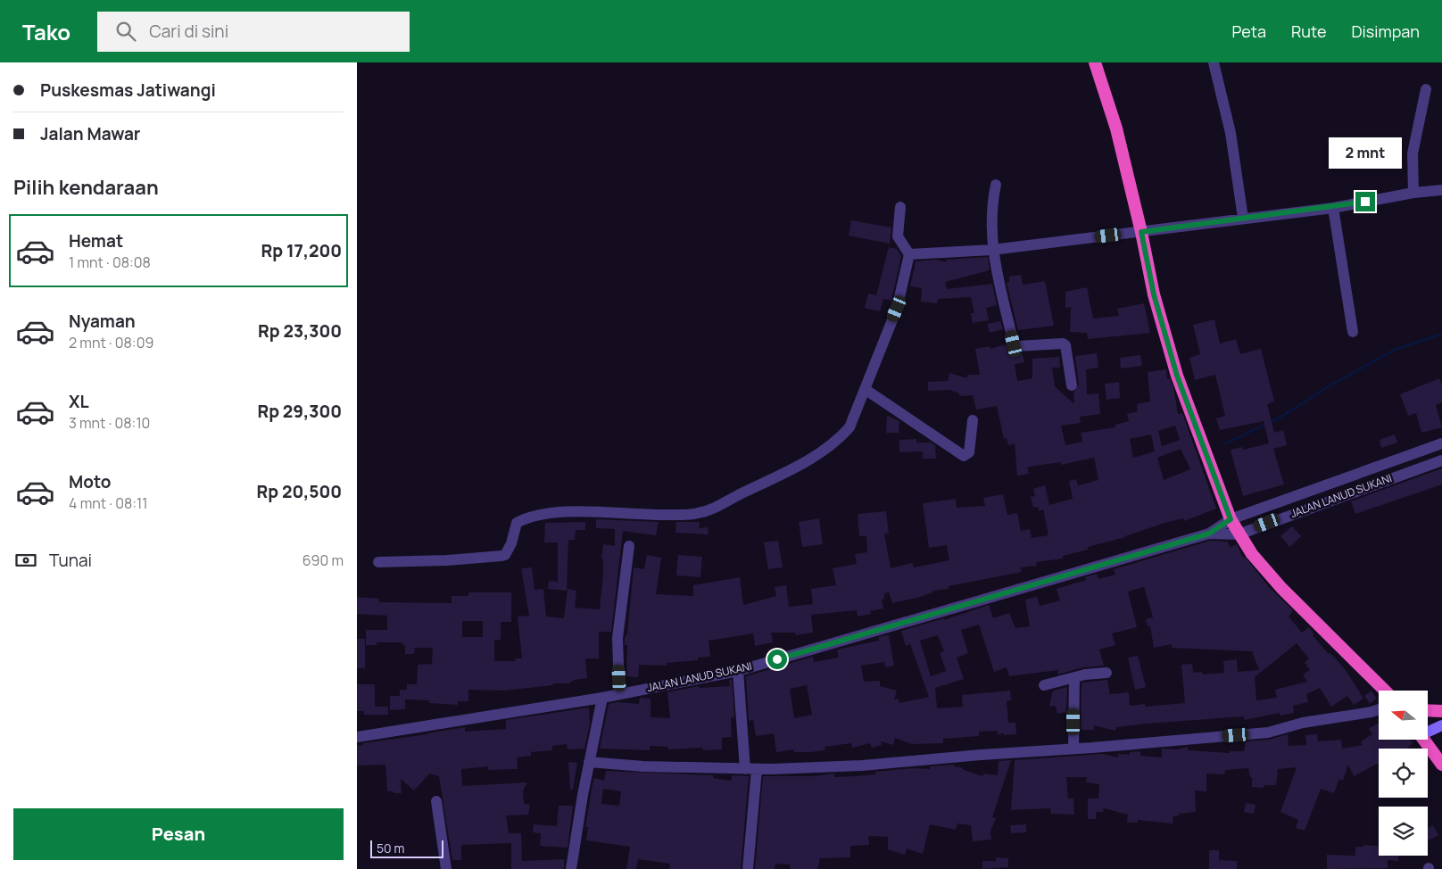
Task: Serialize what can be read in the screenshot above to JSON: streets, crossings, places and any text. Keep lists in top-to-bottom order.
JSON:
{
  "streets": {
    "street": ["JALAN LANUD SUKANI"]
  },
  "scale_bar": "50 m",
  "north": "left",
  "page": {
    "header": "Tako",
    "search": "Cari di sini",
    "nav": ["Peta", "Rute", "Disimpan"],
    "banner": ["Puskesmas Jatiwangi", "Jalan Mawar"],
    "bubble": "2 mnt",
    "heading": "Pilih kendaraan",
    "list": [
      {
        "name": "Hemat",
        "note": "1 mnt · 08:08",
        "value": "Rp 17,200"
      },
      {
        "name": "Nyaman",
        "note": "2 mnt · 08:09",
        "value": "Rp 23,300"
      },
      {
        "name": "XL",
        "note": "3 mnt · 08:10",
        "value": "Rp 29,300"
      },
      {
        "name": "Moto",
        "note": "4 mnt · 08:11",
        "value": "Rp 20,500"
      }
    ],
    "pay": ["Tunai", "690 m"],
    "buttons": "Pesan",
    "scale": "50 m"
  }
}
